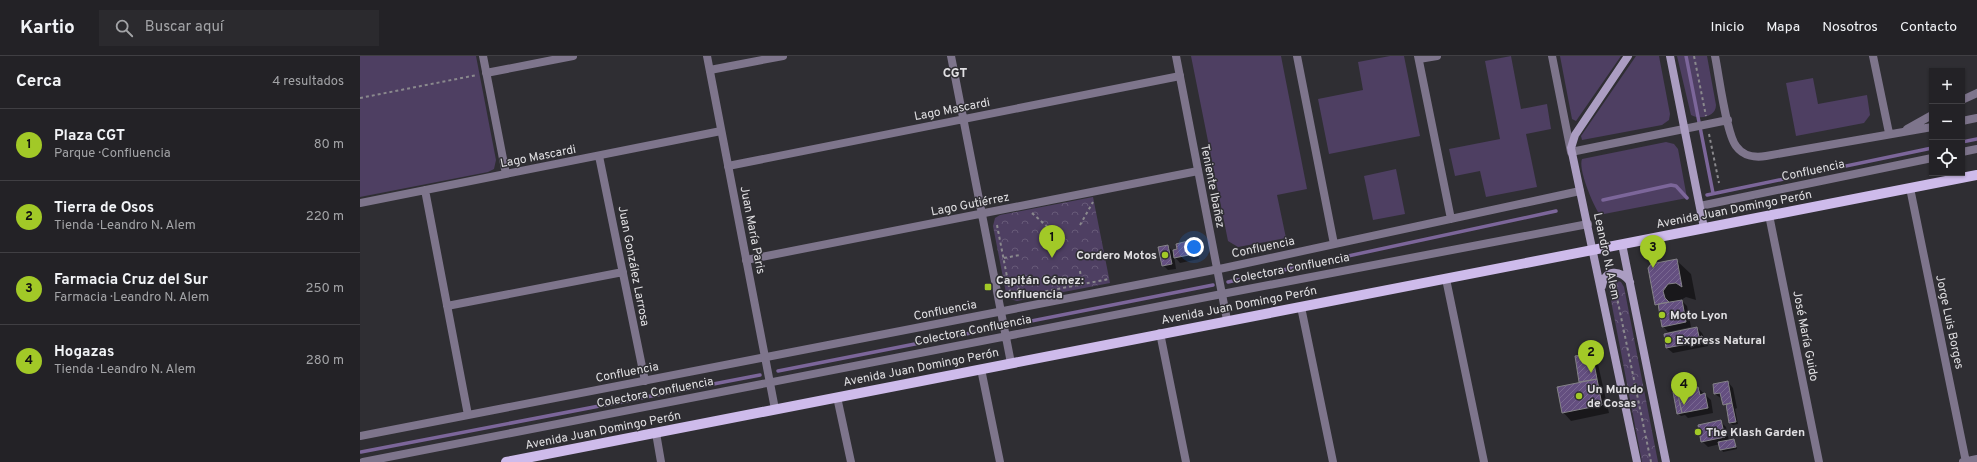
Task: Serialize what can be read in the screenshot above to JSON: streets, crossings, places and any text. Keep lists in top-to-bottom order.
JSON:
{
  "streets": {
    "main road": ["Avenida Juan Domingo Perón", "Leandro N. Alem"],
    "street": [
      "Lago Mascardi",
      "Confluencia",
      "Teniente Ibañez",
      "Lago Gutiérrez",
      "Juan María Paris",
      "Juan González Larrosa",
      "Colectora Confluencia",
      "Jorge Luis Borges",
      "José María Guido"
    ]
  },
  "crossings": [
    ["Lago Mascardi", "Teniente Ibañez"],
    ["Lago Mascardi", "Juan María Paris"],
    ["Lago Mascardi", "Juan González Larrosa"],
    ["Confluencia", "Teniente Ibañez"],
    ["Confluencia", "Juan María Paris"],
    ["Confluencia", "Leandro N. Alem"],
    ["Confluencia", "Juan González Larrosa"],
    ["Teniente Ibañez", "Lago Gutiérrez"],
    ["Teniente Ibañez", "Avenida Juan Domingo Perón"],
    ["Teniente Ibañez", "Colectora Confluencia"],
    ["Lago Gutiérrez", "Juan María Paris"],
    ["Avenida Juan Domingo Perón", "Juan María Paris"],
    ["Avenida Juan Domingo Perón", "Leandro N. Alem"],
    ["Avenida Juan Domingo Perón", "Jorge Luis Borges"],
    ["Avenida Juan Domingo Perón", "José María Guido"],
    ["Juan María Paris", "Colectora Confluencia"],
    ["Leandro N. Alem", "Colectora Confluencia"]
  ],
  "districts": ["CGT"],
  "places": {
    "other": [
      "Cordero Motos",
      "Moto Lyon",
      "Express Natural",
      "Un Mundo de Cosas",
      "The Klash Garden"
    ],
    "transit": ["Capitán Gómez: Confluencia"]
  },
  "page": {
    "header": "Kartio",
    "search": "Buscar aquí",
    "nav": [
      "Inicio",
      "Mapa",
      "Nosotros",
      "Contacto"
    ],
    "heading": ["Cerca", "4 resultados"],
    "map_buttons": ["+", "−"],
    "list": [
      {
        "mark": "1",
        "name": "Plaza CGT",
        "note": "Parque · Confluencia",
        "value": "80 m"
      },
      {
        "mark": "2",
        "name": "Tierra de Osos",
        "note": "Tienda · Leandro N. Alem",
        "value": "220 m"
      },
      {
        "mark": "3",
        "name": "Farmacia Cruz del Sur",
        "note": "Farmacia · Leandro N. Alem",
        "value": "250 m"
      },
      {
        "mark": "4",
        "name": "Hogazas",
        "note": "Tienda · Leandro N. Alem",
        "value": "280 m"
      }
    ],
    "pins": [
      "1",
      "3",
      "2",
      "4"
    ]
  }
}
